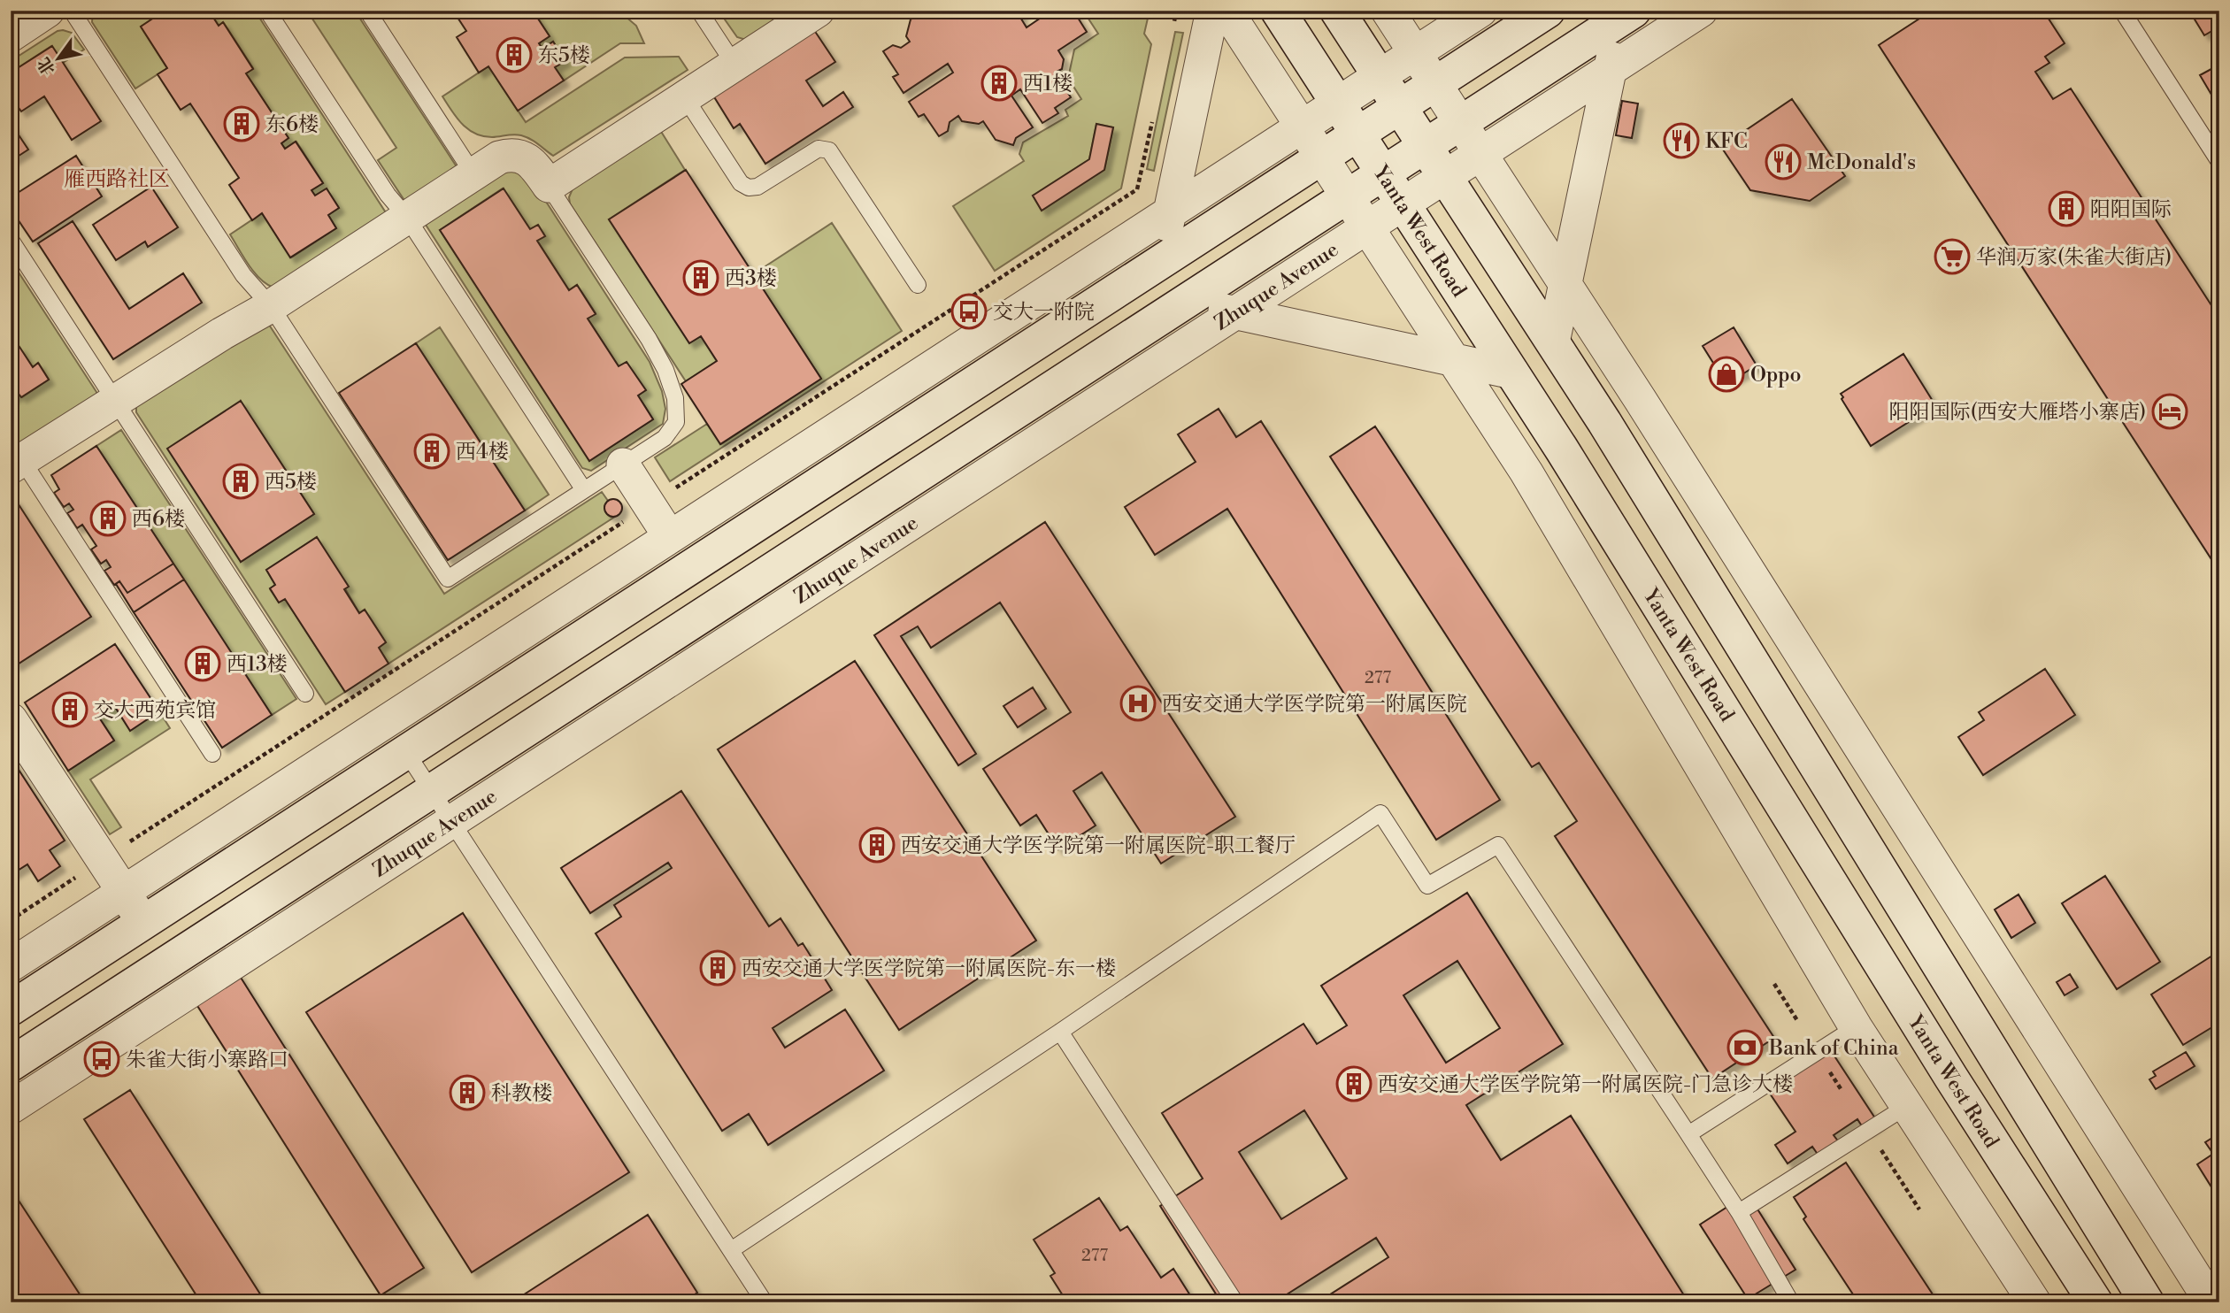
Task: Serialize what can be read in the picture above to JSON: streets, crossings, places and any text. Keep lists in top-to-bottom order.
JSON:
{
  "streets": {
    "main road": ["Yanta West Road", "Zhuque Avenue"]
  },
  "crossings": [
    ["Yanta West Road", "Zhuque Avenue"]
  ],
  "districts": ["雁西路社区"],
  "places": {
    "building": [
      "东5楼",
      "西1楼",
      "东6楼",
      "阳阳国际",
      "西3楼",
      "西4楼",
      "西5楼",
      "西6楼",
      "西13楼",
      "交大西苑宾馆",
      "西安交通大学医学院第一附属医院-职工餐厅",
      "西安交通大学医学院第一附属医院-东一楼",
      "西安交通大学医学院第一附属医院-门急诊大楼",
      "科教楼"
    ],
    "restaurant": ["KFC", "McDonald's"],
    "supermarket": ["华润万家(朱雀大街店)"],
    "bus stop": ["交大一附院", "朱雀大街小寨路口"],
    "shop": ["Oppo"],
    "hotel": ["阳阳国际(西安大雁塔小寨店)"],
    "hospital": ["西安交通大学医学院第一附属医院"],
    "bank": ["Bank of China"]
  },
  "house_numbers": ["277", "277"],
  "north": "bottom left"
}
